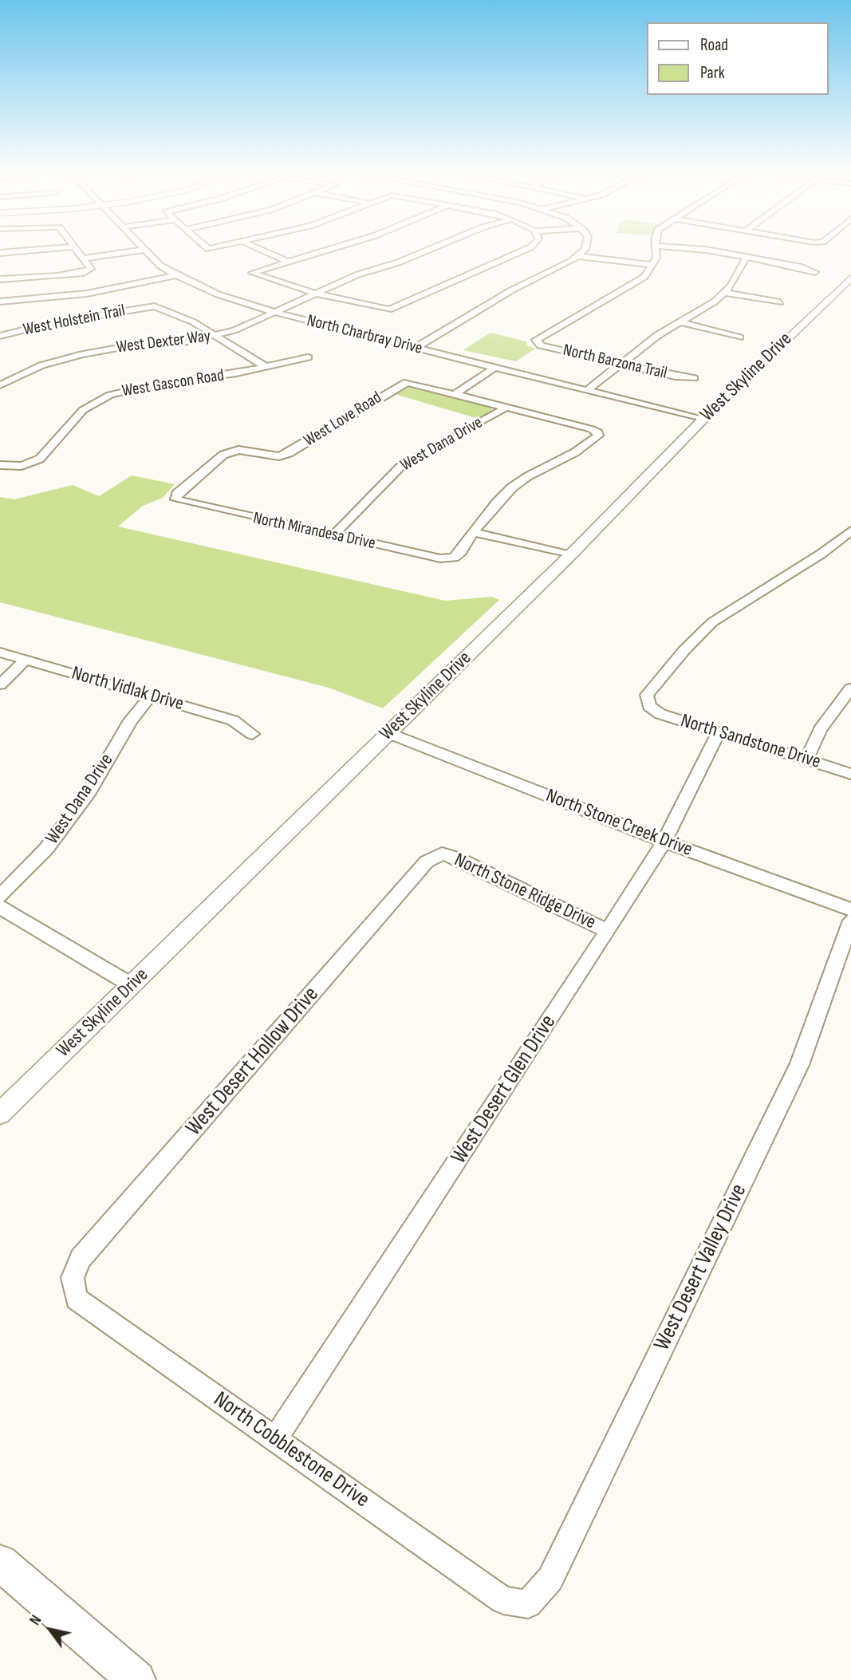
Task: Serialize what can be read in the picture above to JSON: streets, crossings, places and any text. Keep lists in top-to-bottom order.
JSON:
{
  "streets": {
    "street": [
      "West Holstein Trail",
      "North Charbray Drive",
      "West Dexter Way",
      "North Barzona Trail",
      "West Skyline Drive",
      "West Gascon Road",
      "West Love Road",
      "West Dana Drive",
      "North Mirandesa Drive",
      "North Vidlak Drive",
      "North Sandstone Drive",
      "North Stone Creek Drive",
      "North Stone Ridge Drive",
      "West Desert Hollow Drive",
      "West Desert Glen Drive",
      "West Desert Valley Drive",
      "North Cobblestone Drive"
    ]
  },
  "crossings": [
    ["West Holstein Trail", "West Dexter Way"],
    ["North Charbray Drive", "West Dexter Way"],
    ["North Charbray Drive", "West Skyline Drive"],
    ["West Skyline Drive", "North Stone Creek Drive"],
    ["West Love Road", "North Mirandesa Drive"],
    ["West Dana Drive", "North Mirandesa Drive"],
    ["West Dana Drive", "North Vidlak Drive"],
    ["North Sandstone Drive", "West Desert Glen Drive"],
    ["North Stone Creek Drive", "West Desert Glen Drive"],
    ["North Stone Ridge Drive", "West Desert Hollow Drive"],
    ["North Stone Ridge Drive", "West Desert Glen Drive"],
    ["West Desert Hollow Drive", "North Cobblestone Drive"],
    ["West Desert Glen Drive", "North Cobblestone Drive"],
    ["West Desert Valley Drive", "North Cobblestone Drive"]
  ],
  "legend": ["Road", "Park"],
  "north": "top left"
}
